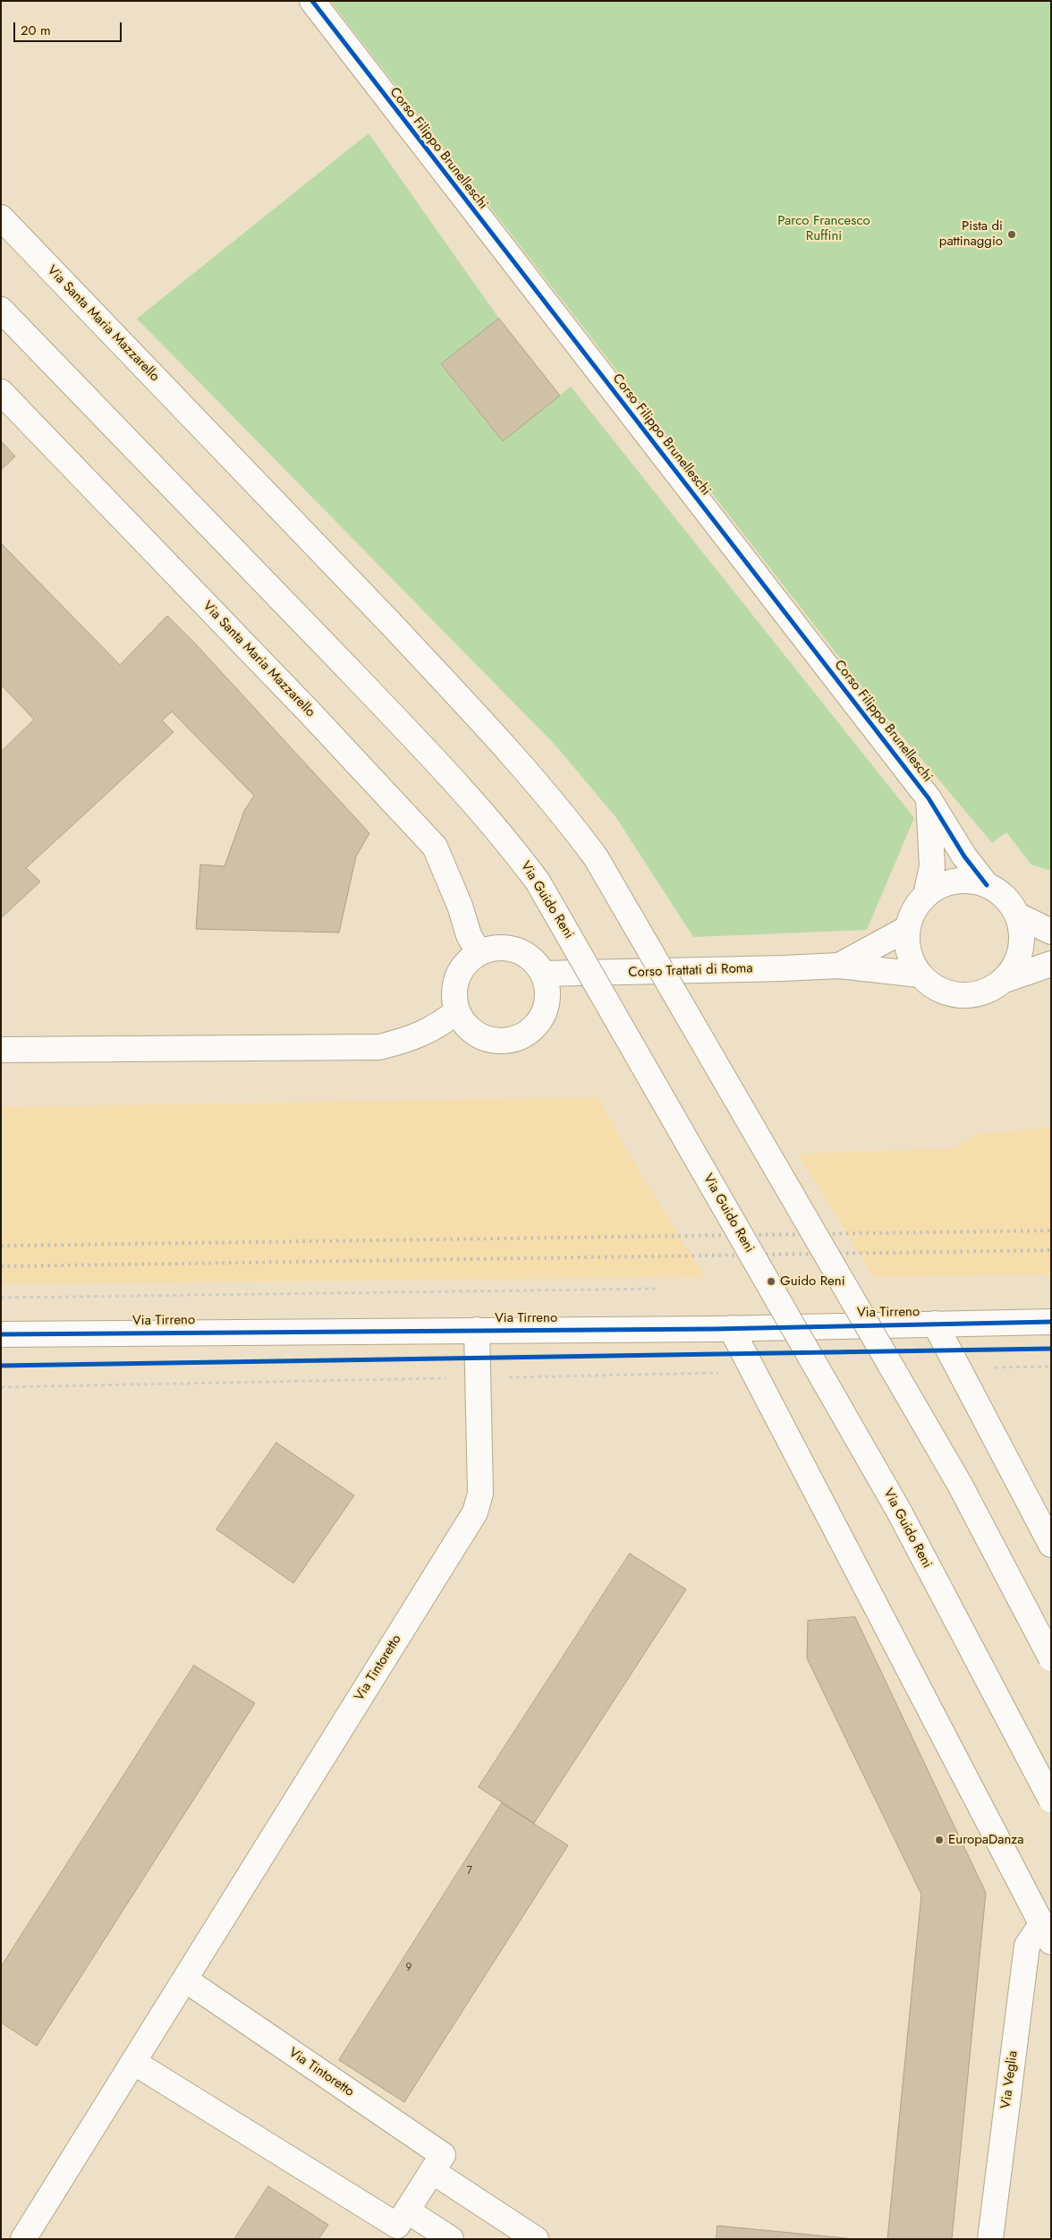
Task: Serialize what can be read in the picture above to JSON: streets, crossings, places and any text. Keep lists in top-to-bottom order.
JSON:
{
  "streets": {
    "street": [
      "Corso Filippo Brunelleschi",
      "Via Santa Maria Mazzarello",
      "Via Guido Reni",
      "Corso Trattati di Roma",
      "Via Tirreno",
      "Via Tintoretto",
      "Via Veglia"
    ]
  },
  "crossings": [
    ["Corso Filippo Brunelleschi", "Corso Trattati di Roma"],
    ["Via Santa Maria Mazzarello", "Corso Trattati di Roma"],
    ["Via Tirreno", "Via Tintoretto"]
  ],
  "parks": ["Parco Francesco Ruffini"],
  "places": ["Pista di pattinaggio", "Guido Reni", "EuropaDanza"],
  "house_numbers": ["7", "9"],
  "scale_bar": "20 m"
}
